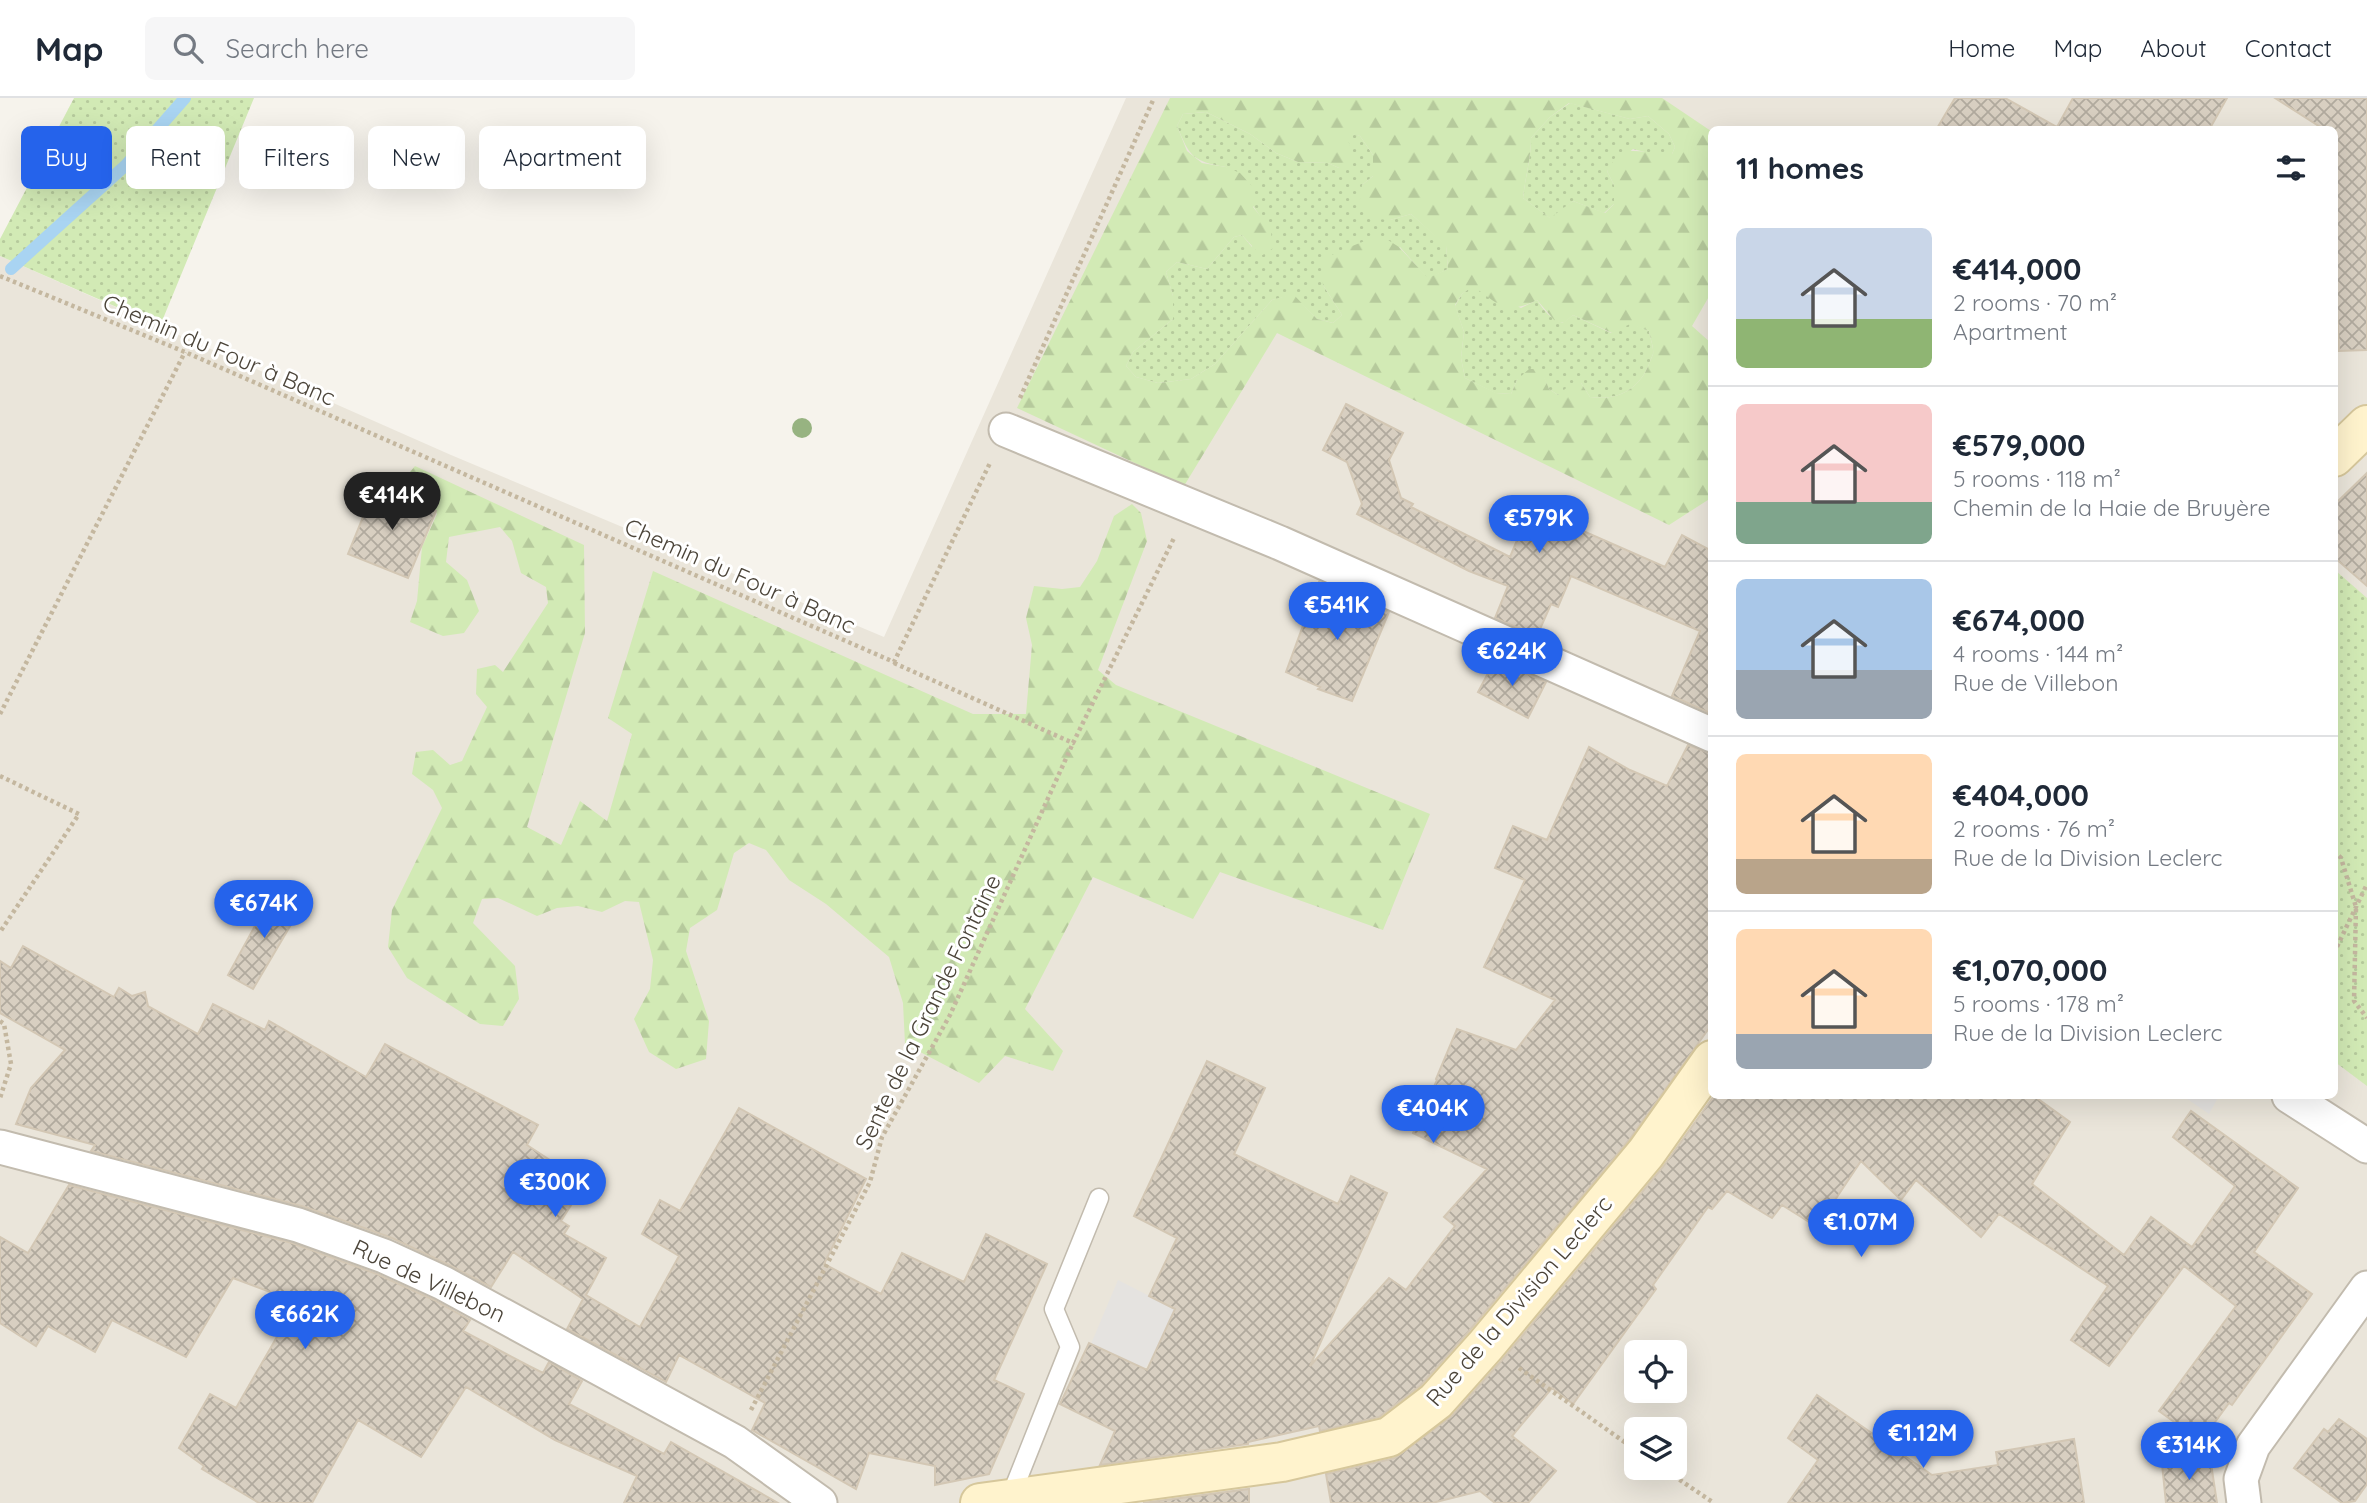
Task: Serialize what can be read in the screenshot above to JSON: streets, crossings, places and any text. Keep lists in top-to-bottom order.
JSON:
{
  "streets": {
    "main road": ["Rue de la Division Leclerc"],
    "street": ["Rue de Villebon"],
    "path": ["Chemin du Four à Banc", "Sente de la Grande Fontaine"]
  },
  "crossings": [
    ["Chemin du Four à Banc", "Sente de la Grande Fontaine"],
    ["Sente de la Grande Fontaine", "Rue de Villebon"]
  ],
  "page": {
    "header": "Map",
    "search": "Search here",
    "nav": [
      "Home",
      "Map",
      "About",
      "Contact"
    ],
    "chip": [
      "Buy",
      "Rent",
      "Filters",
      "New",
      "Apartment"
    ],
    "heading": "11 homes",
    "list": [
      {
        "name": "€414,000",
        "note": "2 rooms · 70 m² · Apartment"
      },
      {
        "name": "€579,000",
        "note": "5 rooms · 118 m² · Chemin de la Haie de Bruyère"
      },
      {
        "name": "€674,000",
        "note": "4 rooms · 144 m² · Rue de Villebon"
      },
      {
        "name": "€404,000",
        "note": "2 rooms · 76 m² · Rue de la Division Leclerc"
      },
      {
        "name": "€1,070,000",
        "note": "5 rooms · 178 m² · Rue de la Division Leclerc"
      }
    ],
    "price": [
      "€414K",
      "€579K",
      "€541K",
      "€624K",
      "€674K",
      "€404K",
      "€300K",
      "€1.07M",
      "€662K",
      "€1.12M",
      "€314K"
    ]
  }
}
